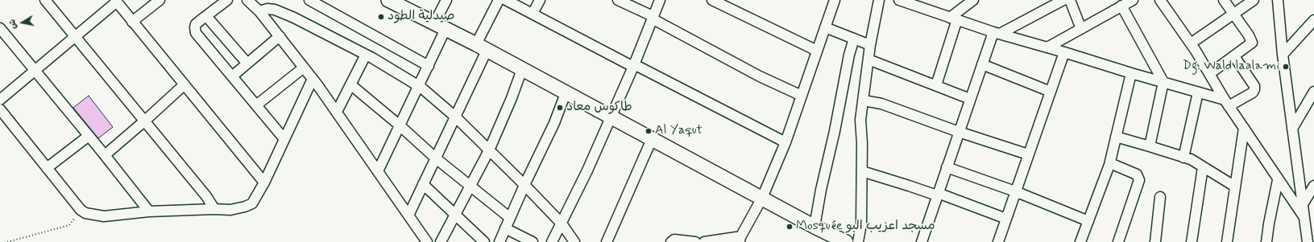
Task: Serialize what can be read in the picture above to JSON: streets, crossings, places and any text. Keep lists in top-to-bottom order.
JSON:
{
  "places": [
    "صيدلية الطود",
    "Dg. Wald laalami",
    "طاكوس معاد",
    "Al Yaqut",
    "Mosquée مسجد اعزيب البو"
  ],
  "north": "left"
}
